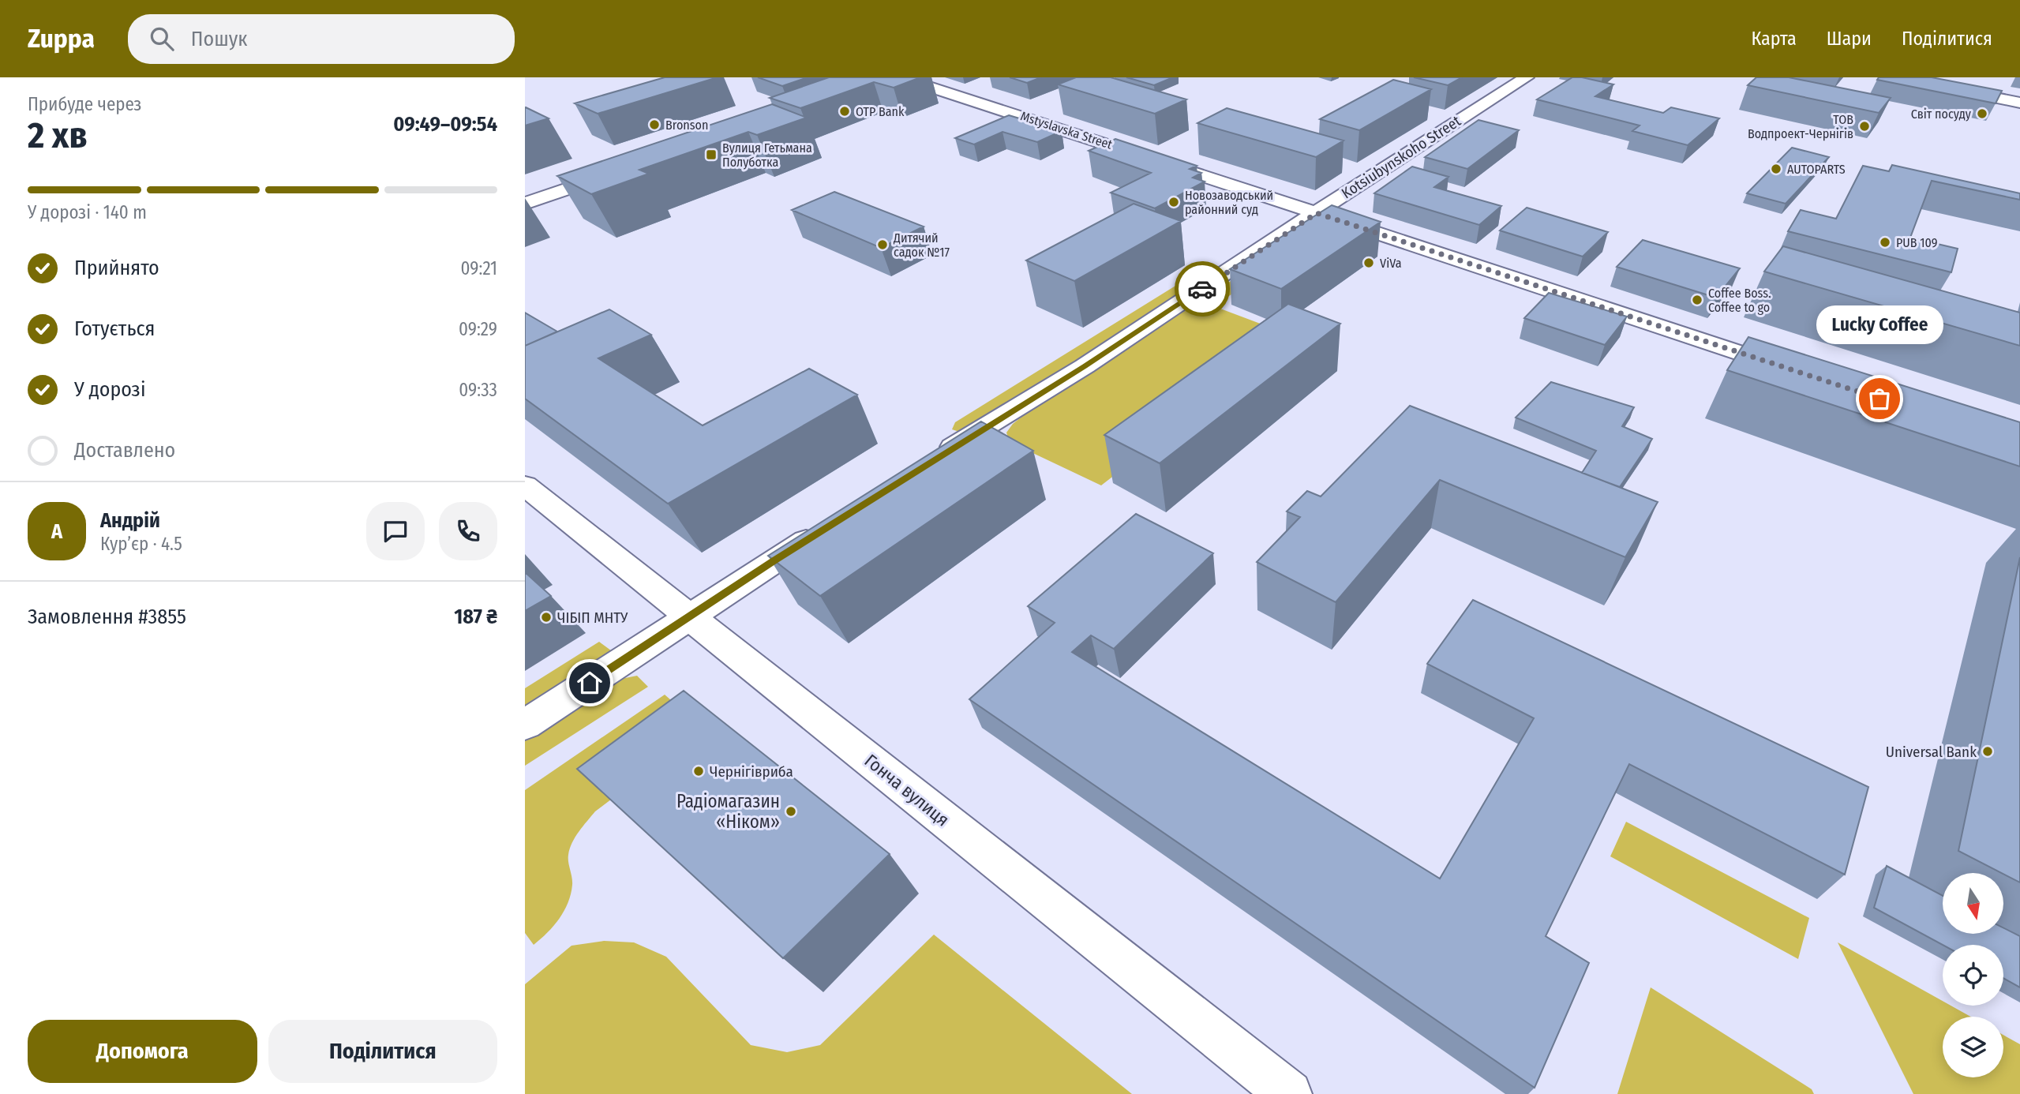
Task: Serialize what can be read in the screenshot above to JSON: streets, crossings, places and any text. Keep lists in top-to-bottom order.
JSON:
{
  "streets": {
    "street": ["Mstyslavska Street", "Kotsiubynskoho Street", "Гонча вулиця"]
  },
  "crossings": [
    ["Mstyslavska Street", "Kotsiubynskoho Street"]
  ],
  "places": {
    "other": [
      "OTP Bank",
      "Світ посуду",
      "Bronson",
      "ТОВ Водпроект-Чернігів",
      "AUTOPARTS",
      "Новозаводський районний суд",
      "PUB 109",
      "Дитячий садок №17",
      "ViVa",
      "Coffee Boss. Coffee to go",
      "Lucky Coffee",
      "ЧІБІП МНТУ",
      "Universal Bank",
      "Чернігівриба",
      "Радіомагазин «Ніком»"
    ],
    "transit": ["Вулиця Гетьмана Полуботка"]
  },
  "north": "bottom",
  "page": {
    "header": "Zuppa",
    "search": "Пошук",
    "nav": ["Карта", "Шари", "Поділитися"],
    "heading": ["2 хв", "Прибуде через", "09:49–09:54"],
    "panel": [
      "Андрій",
      "Кур’єр · 4.5",
      "Замовлення #3855",
      "187 ₴"
    ],
    "bar": "У дорозі · 140 m",
    "list": [
      ["Прийнято", "09:21"],
      ["Готується", "09:29"],
      ["У дорозі", "09:33"],
      "Доставлено"
    ],
    "bubble": "Lucky Coffee",
    "round": "А",
    "buttons": ["Допомога", "Поділитися"]
  }
}
